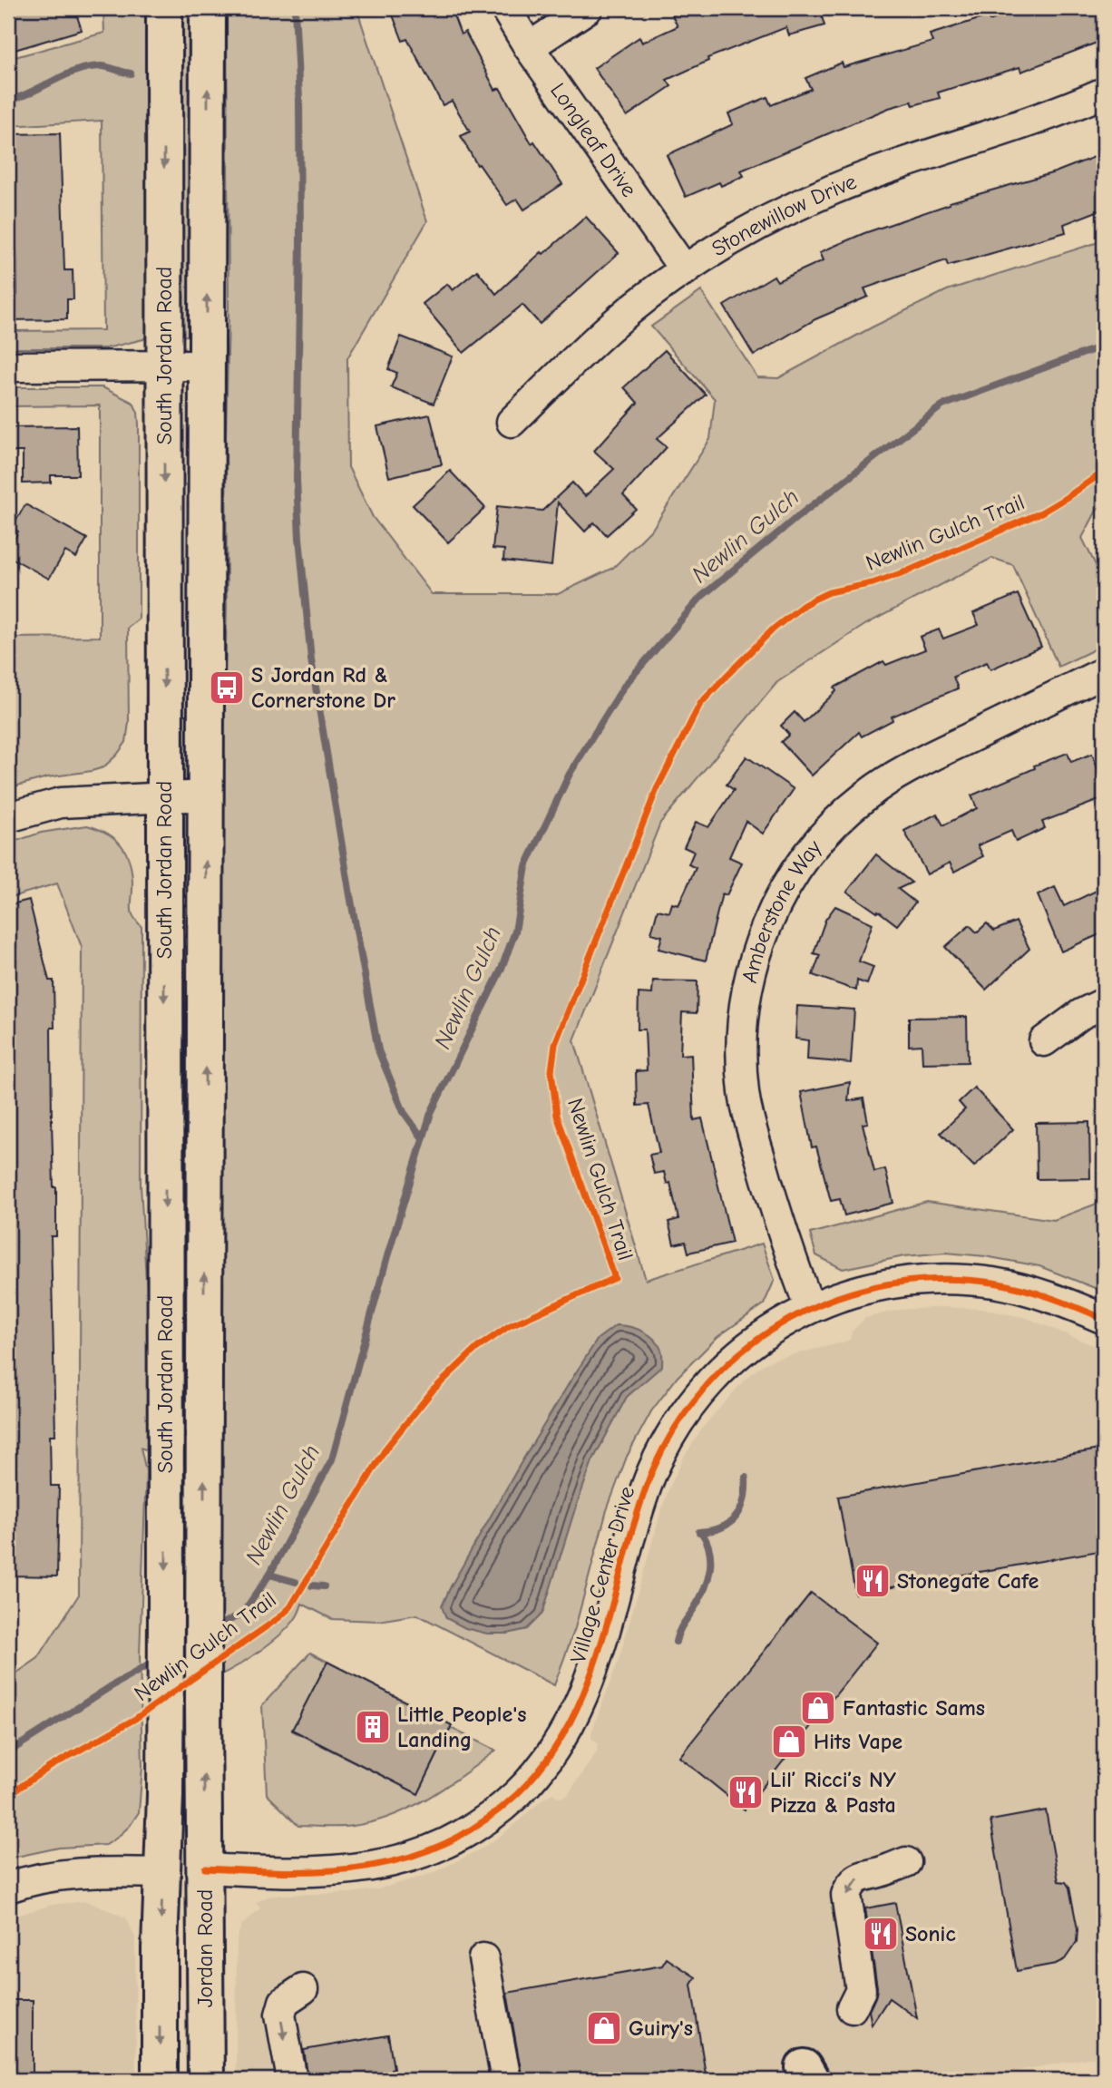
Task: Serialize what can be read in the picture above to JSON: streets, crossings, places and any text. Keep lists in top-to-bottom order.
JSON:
{
  "streets": {
    "main road": ["South Jordan Road", "Jordan Road"],
    "street": [
      "Longleaf Drive",
      "Stonewillow Drive",
      "Amberstone Way",
      "Village Center Drive"
    ],
    "cycle path": ["Newlin Gulch Trail"]
  },
  "crossings": [
    ["Longleaf Drive", "Stonewillow Drive"],
    ["South Jordan Road", "Jordan Road"],
    ["Amberstone Way", "Village Center Drive"],
    ["Village Center Drive", "Jordan Road"]
  ],
  "water": ["Newlin Gulch"],
  "places": {
    "bus stop": ["S Jordan Rd & Cornerstone Dr"],
    "restaurant": ["Stonegate Cafe", "Lil’ Ricci’s NY Pizza & Pasta", "Sonic"],
    "shop": ["Fantastic Sams", "Hits Vape", "Guiry's"],
    "building": ["Little People's Landing"]
  }
}
